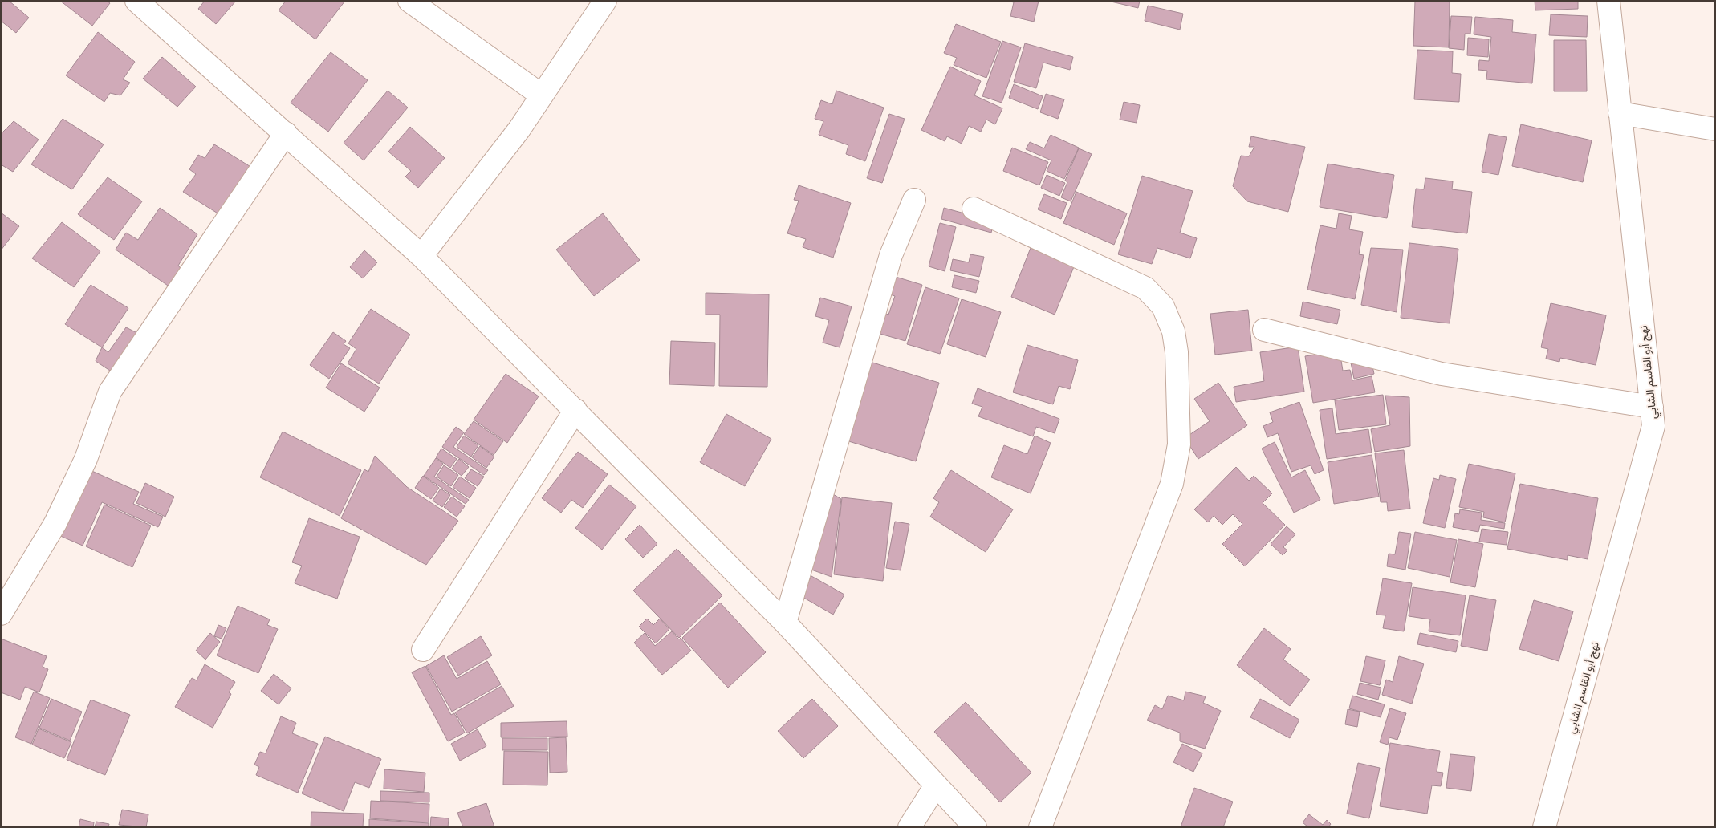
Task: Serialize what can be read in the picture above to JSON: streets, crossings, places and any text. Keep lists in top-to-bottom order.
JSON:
{
  "streets": {
    "street": ["نهج أبو القاسم الشابي"]
  }
}
